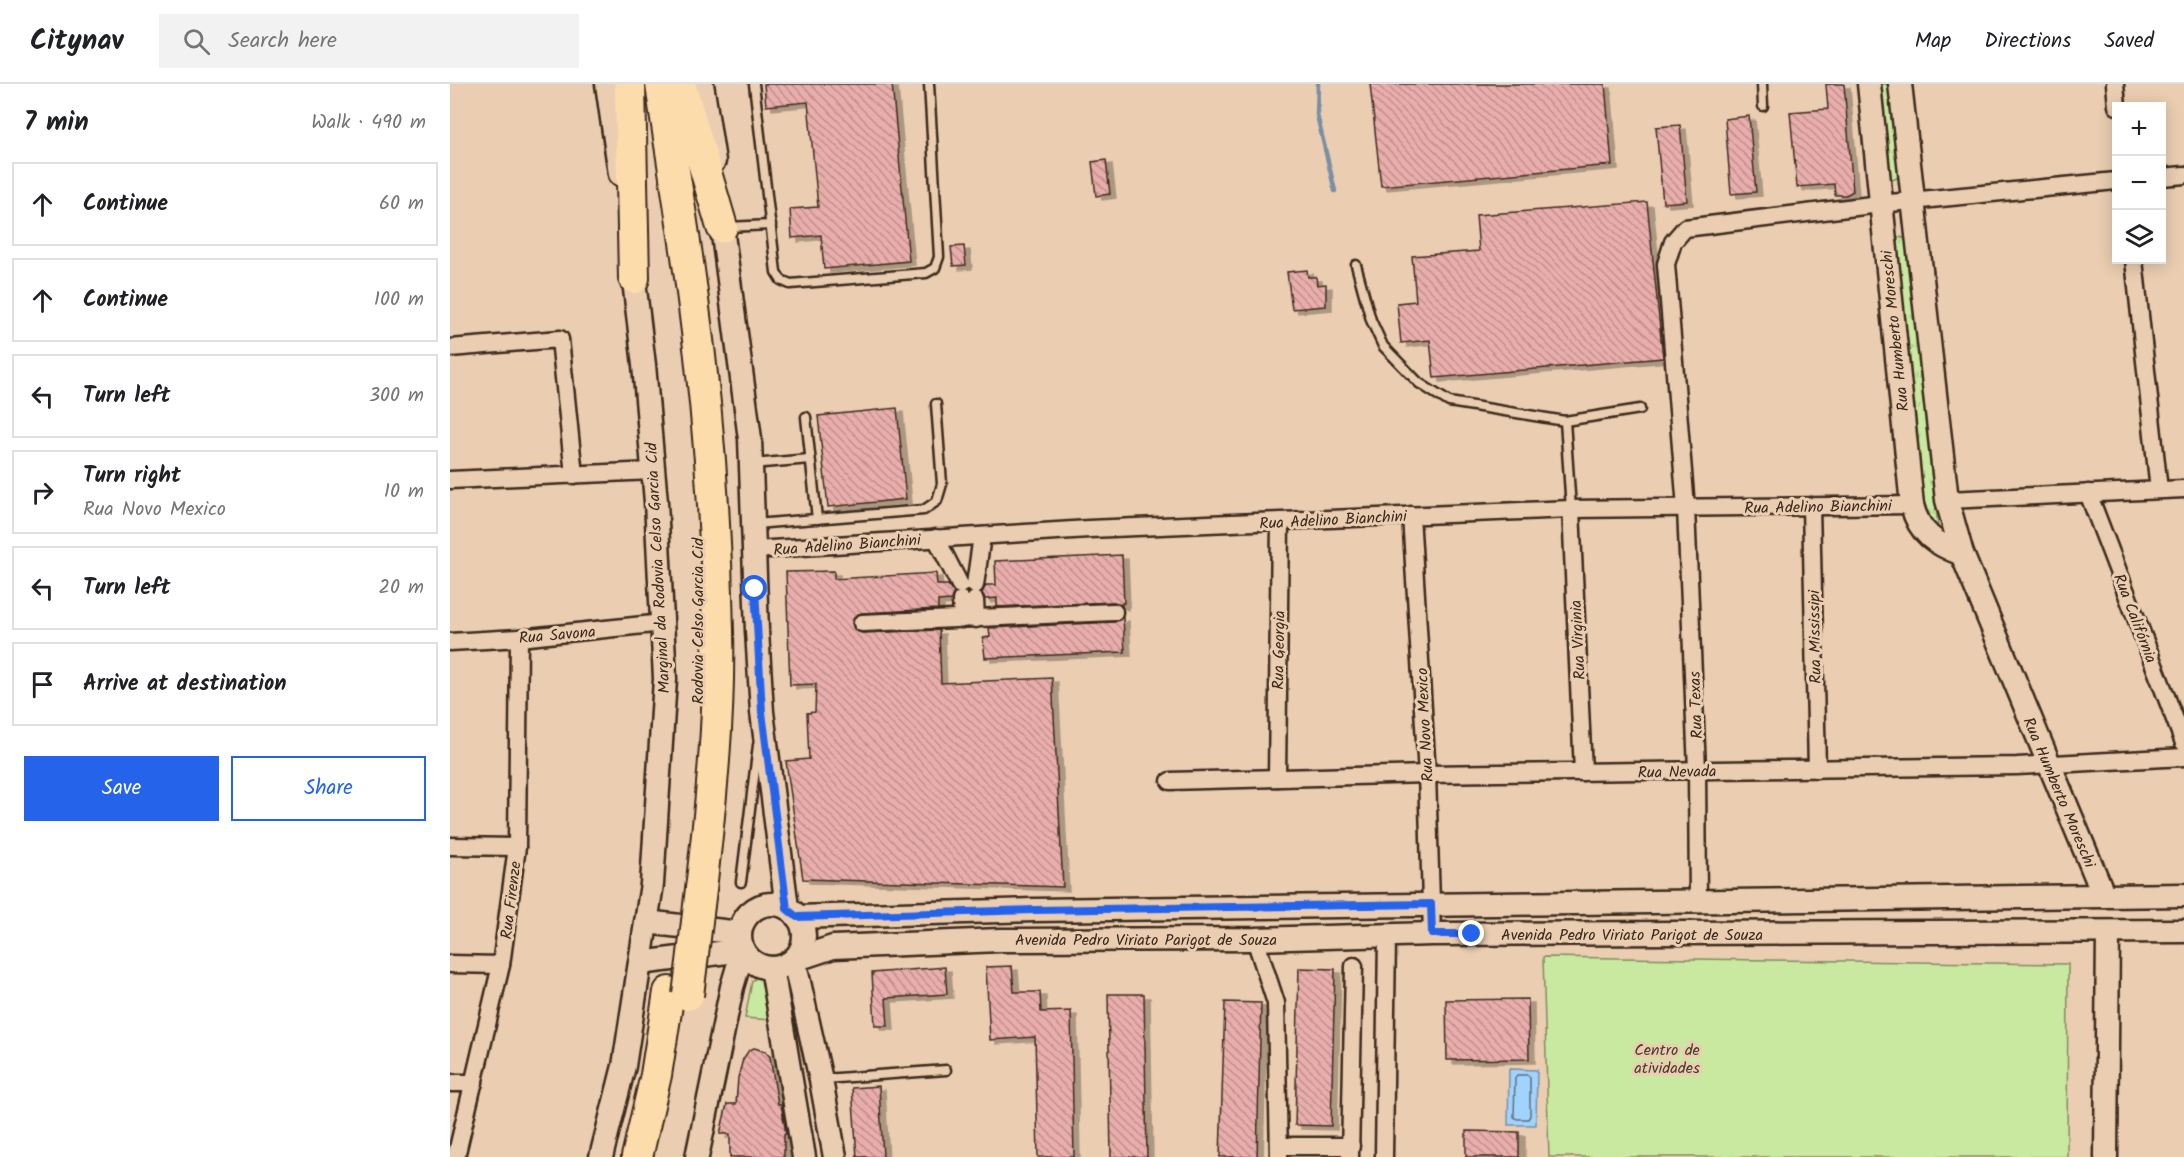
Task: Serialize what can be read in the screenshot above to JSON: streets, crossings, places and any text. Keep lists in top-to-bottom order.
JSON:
{
  "streets": {
    "highway": ["Rodovia Celso Garcia Cid"],
    "street": [
      "Rua Humberto Moreschi",
      "Rua Adelino Bianchini",
      "Marginal da Rodovia Celso Garcia Cid",
      "Rua Califórnia",
      "Rua Savona",
      "Rua Mississipi",
      "Rua Virginia",
      "Rua Georgia",
      "Rua Texas",
      "Rua Novo Mexico",
      "Rua Nevada",
      "Rua Firenze",
      "Avenida Pedro Viriato Parigot de Souza"
    ]
  },
  "crossings": [
    ["Rua Humberto Moreschi", "Rua Adelino Bianchini"],
    ["Rua Humberto Moreschi", "Rua Texas"],
    ["Rua Humberto Moreschi", "Rua Nevada"],
    ["Rua Humberto Moreschi", "Avenida Pedro Viriato Parigot de Souza"],
    ["Rua Adelino Bianchini", "Rua Mississipi"],
    ["Rua Adelino Bianchini", "Rua Virginia"],
    ["Rua Adelino Bianchini", "Rua Georgia"],
    ["Rua Adelino Bianchini", "Rua Texas"],
    ["Rua Adelino Bianchini", "Rua Novo Mexico"],
    ["Marginal da Rodovia Celso Garcia Cid", "Rua Savona"],
    ["Rua Savona", "Rua Firenze"],
    ["Rua Mississipi", "Rua Nevada"],
    ["Rua Virginia", "Rua Nevada"],
    ["Rua Georgia", "Rua Nevada"],
    ["Rua Texas", "Rua Nevada"],
    ["Rua Texas", "Avenida Pedro Viriato Parigot de Souza"],
    ["Rua Novo Mexico", "Rua Nevada"],
    ["Rua Novo Mexico", "Avenida Pedro Viriato Parigot de Souza"]
  ],
  "parks": ["Centro de atividades"],
  "page": {
    "header": "Citynav",
    "search": "Search here",
    "nav": ["Map", "Directions", "Saved"],
    "heading": ["7 min", "Walk · 490 m"],
    "map_buttons": ["+", "−"],
    "list": [
      ["Continue", "60 m"],
      ["Continue", "100 m"],
      ["Turn left", "300 m"],
      ["Turn right", "Rua Novo Mexico", "10 m"],
      ["Turn left", "20 m"],
      "Arrive at destination"
    ],
    "buttons": ["Save", "Share"]
  }
}
